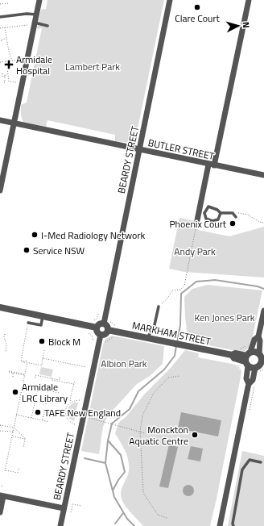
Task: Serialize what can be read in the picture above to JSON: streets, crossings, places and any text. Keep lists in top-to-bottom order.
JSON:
{
  "streets": {
    "street": ["BUTLER STREET", "BEARDY STREET", "MARKHAM STREET"]
  },
  "crossings": [
    ["BUTLER STREET", "BEARDY STREET"],
    ["BEARDY STREET", "MARKHAM STREET"]
  ],
  "parks": [
    "Lambert Park",
    "Andy Park",
    "Ken Jones Park",
    "Albion Park"
  ],
  "places": {
    "other": [
      "Clare Court",
      "Phoenix Court",
      "I-Med Radiology Network",
      "Service NSW",
      "Block M",
      "Armidale LRC Library",
      "TAFE New England",
      "Monckton Aquatic Centre"
    ],
    "health": ["Armidale Hospital"]
  },
  "north": "right"
}
